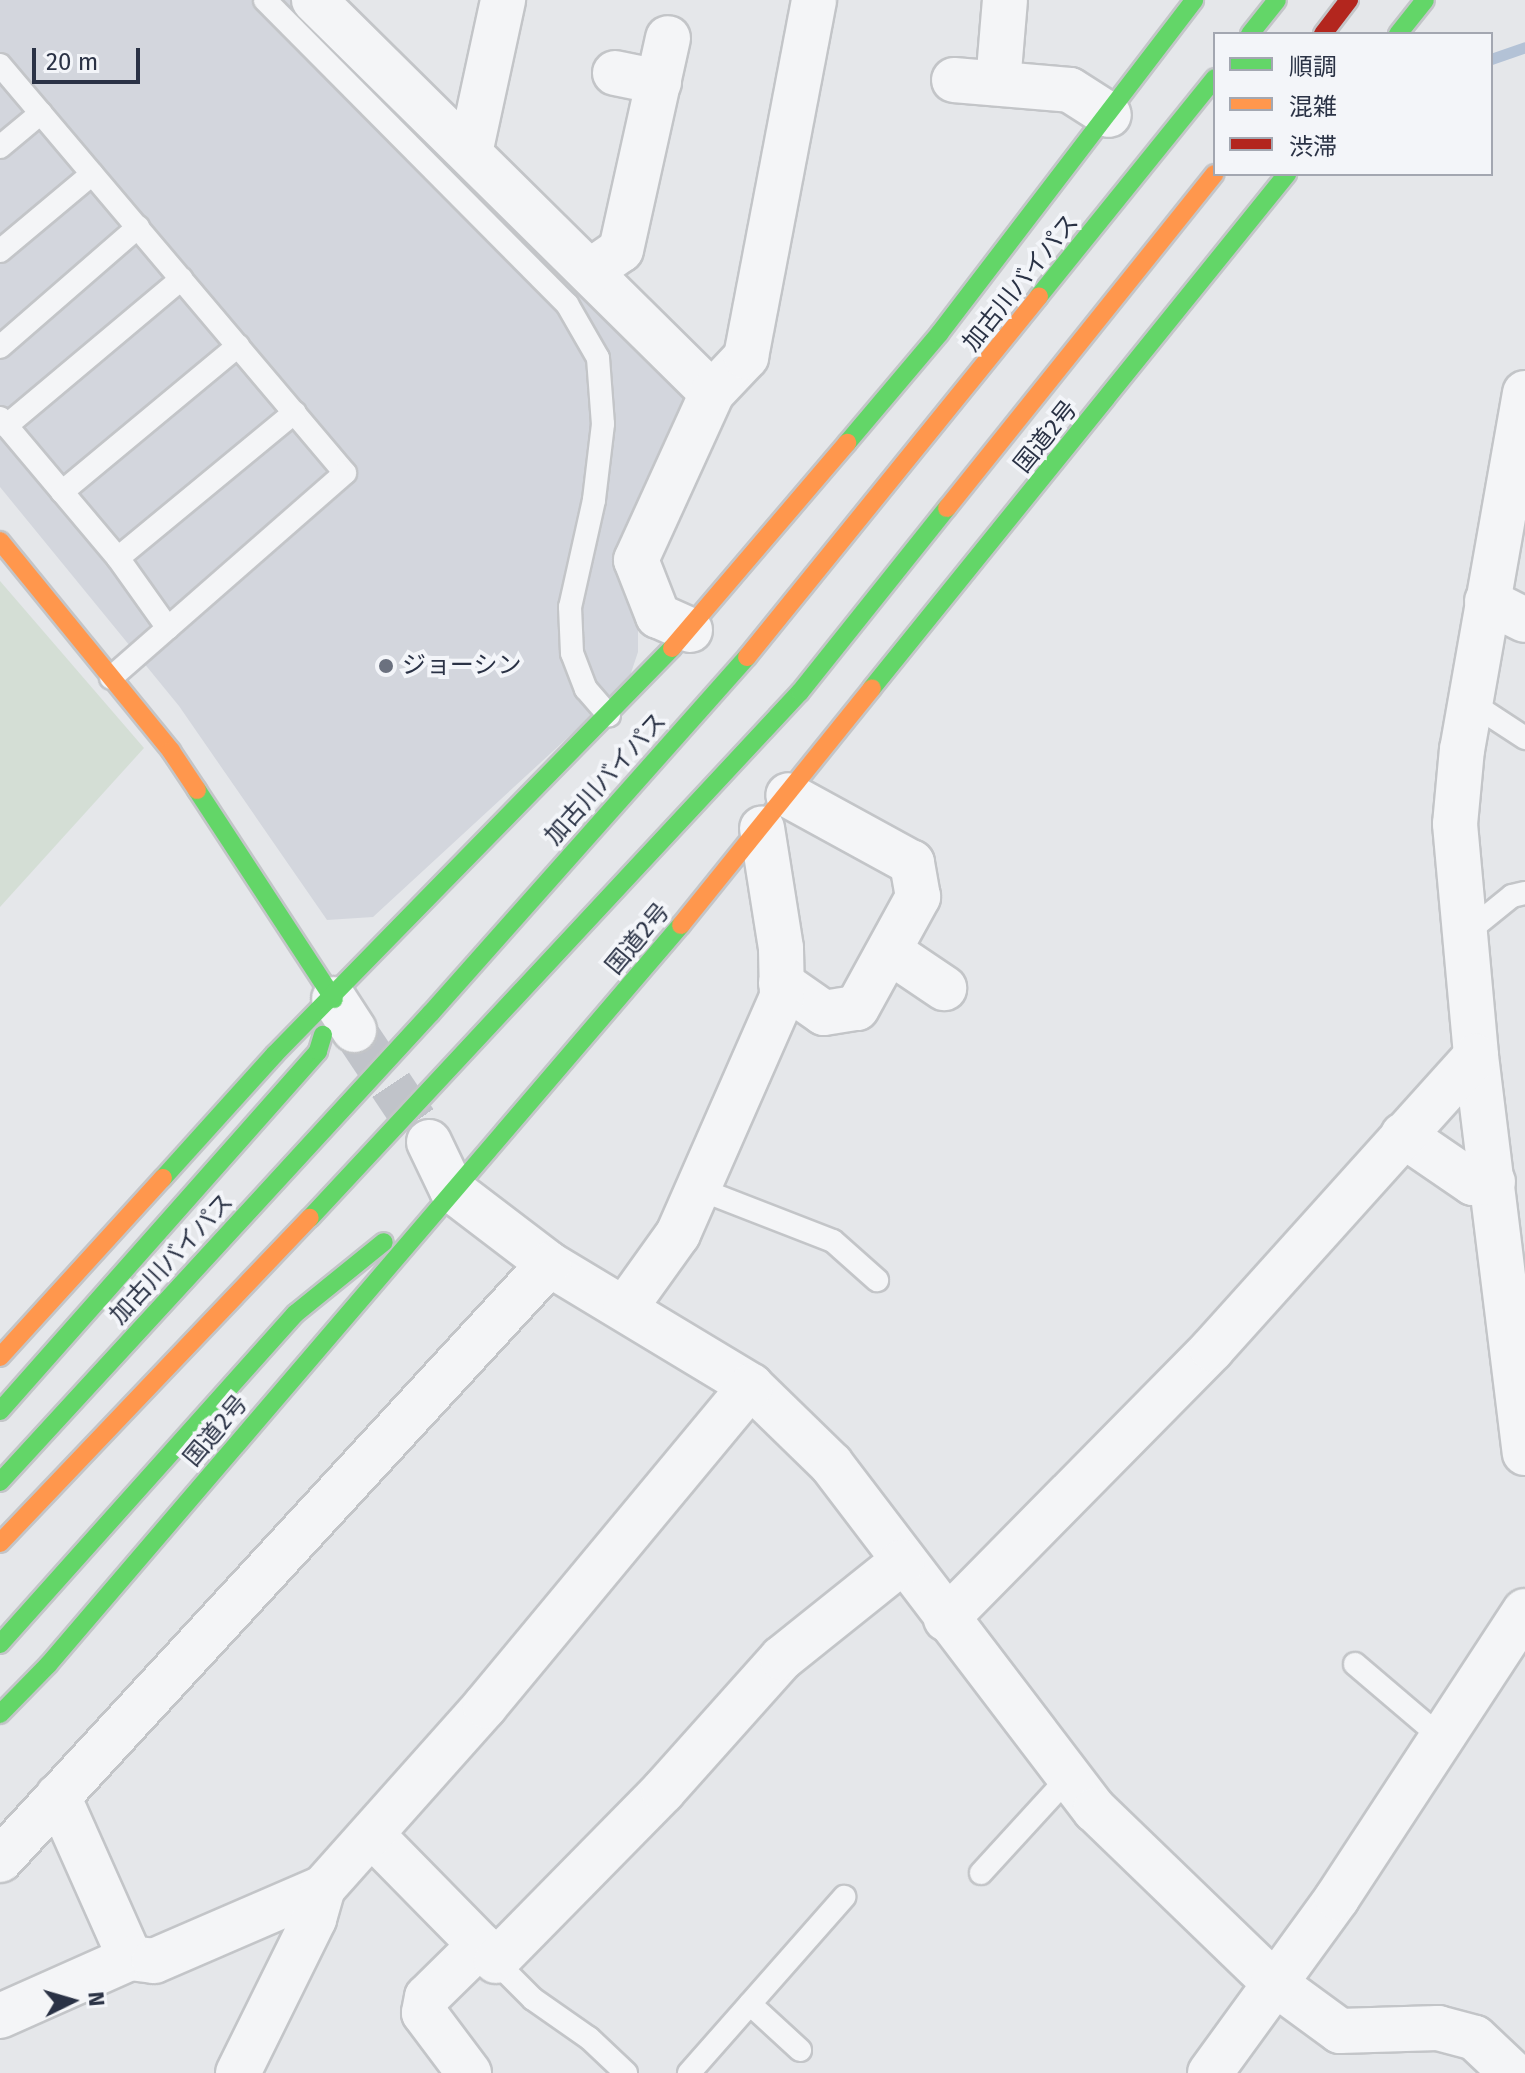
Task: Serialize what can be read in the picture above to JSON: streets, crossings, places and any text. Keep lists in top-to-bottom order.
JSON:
{
  "streets": {
    "main road": ["加古川バイパス", "国道2号"]
  },
  "places": ["ジョーシン"],
  "legend": ["順調", "混雑", "渋滞"],
  "scale_bar": "20 m",
  "north": "right"
}
